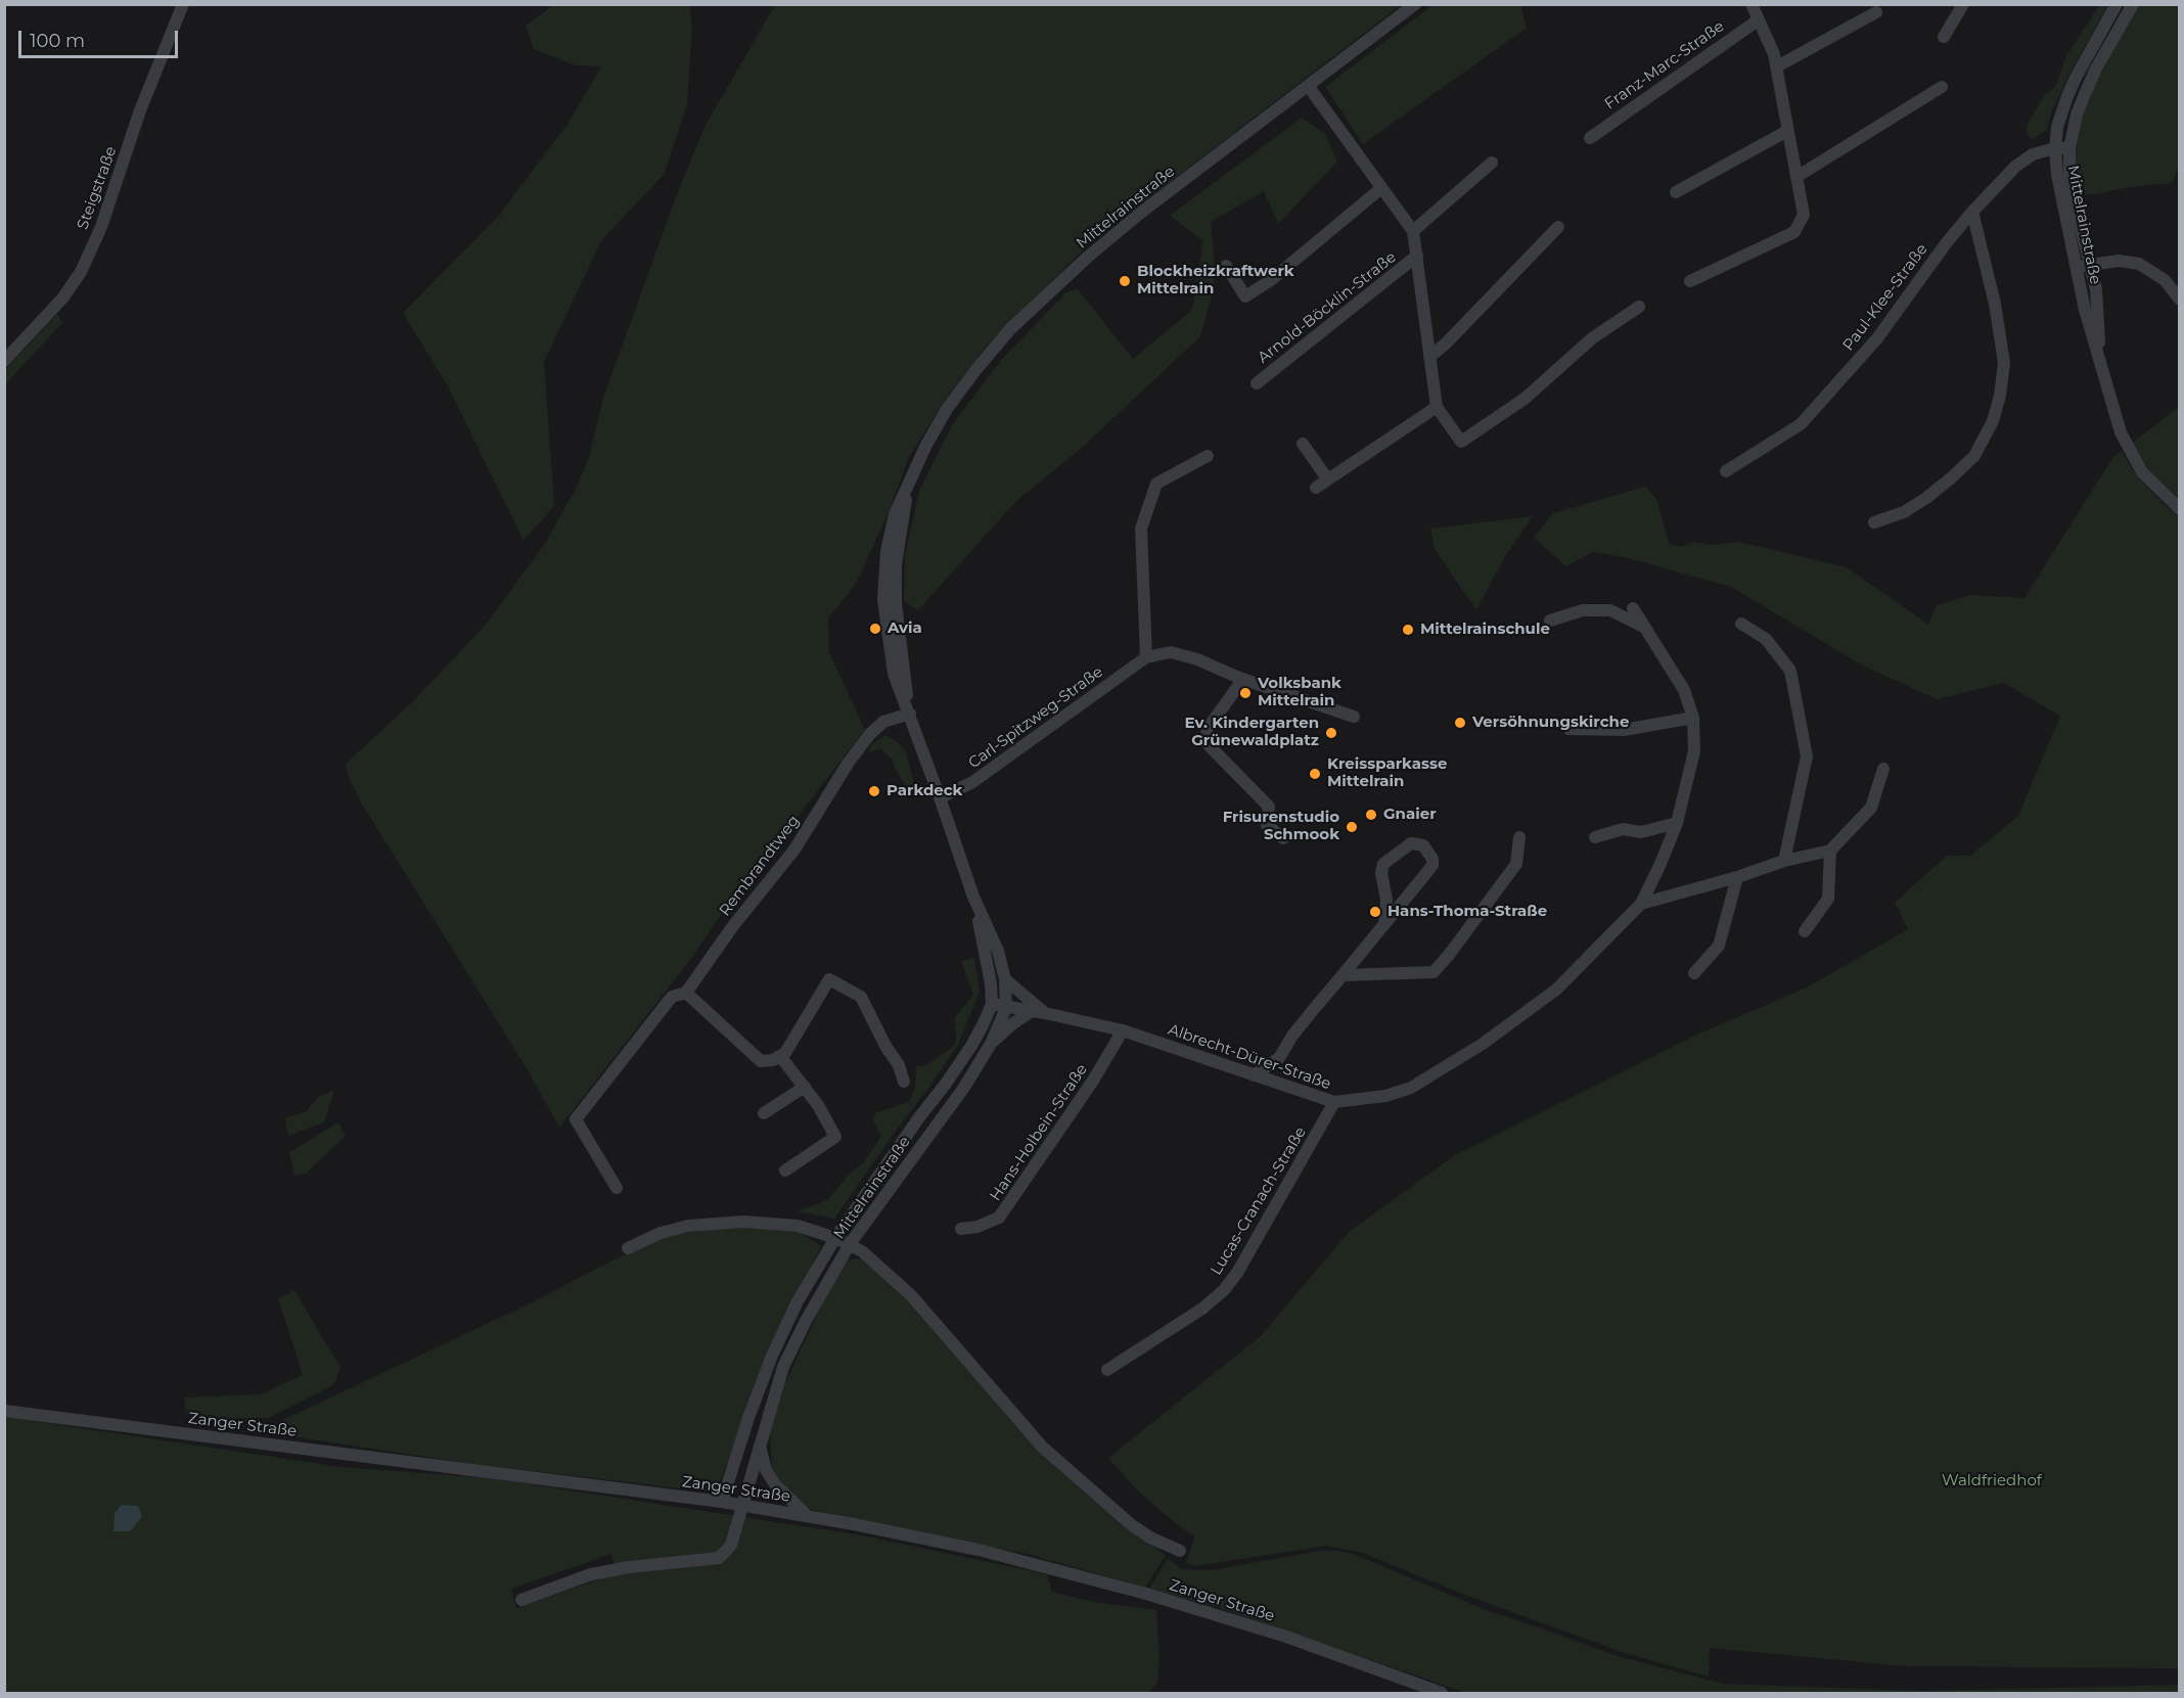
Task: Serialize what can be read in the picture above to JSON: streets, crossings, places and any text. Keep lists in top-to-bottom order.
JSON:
{
  "streets": {
    "street": [
      "Franz-Marc-Straße",
      "Steigstraße",
      "Mittelrainstraße",
      "Paul-Klee-Straße",
      "Arnold-Böcklin-Straße",
      "Carl-Spitzweg-Straße",
      "Rembrandtweg",
      "Albrecht-Dürer-Straße",
      "Hans-Holbein-Straße",
      "Lucas-Cranach-Straße",
      "Zanger Straße"
    ]
  },
  "crossings": [
    ["Mittelrainstraße", "Paul-Klee-Straße"],
    ["Mittelrainstraße", "Arnold-Böcklin-Straße"],
    ["Mittelrainstraße", "Carl-Spitzweg-Straße"],
    ["Mittelrainstraße", "Rembrandtweg"],
    ["Mittelrainstraße", "Albrecht-Dürer-Straße"],
    ["Mittelrainstraße", "Zanger Straße"],
    ["Albrecht-Dürer-Straße", "Hans-Holbein-Straße"],
    ["Albrecht-Dürer-Straße", "Lucas-Cranach-Straße"]
  ],
  "parks": ["Waldfriedhof"],
  "places": [
    "Blockheizkraftwerk Mittelrain",
    "Avia",
    "Mittelrainschule",
    "Volksbank Mittelrain",
    "Versöhnungskirche",
    "Ev. Kindergarten Grünewaldplatz",
    "Kreissparkasse Mittelrain",
    "Parkdeck",
    "Gnaier",
    "Frisurenstudio Schmook",
    "Hans-Thoma-Straße"
  ],
  "scale_bar": "100 m"
}
